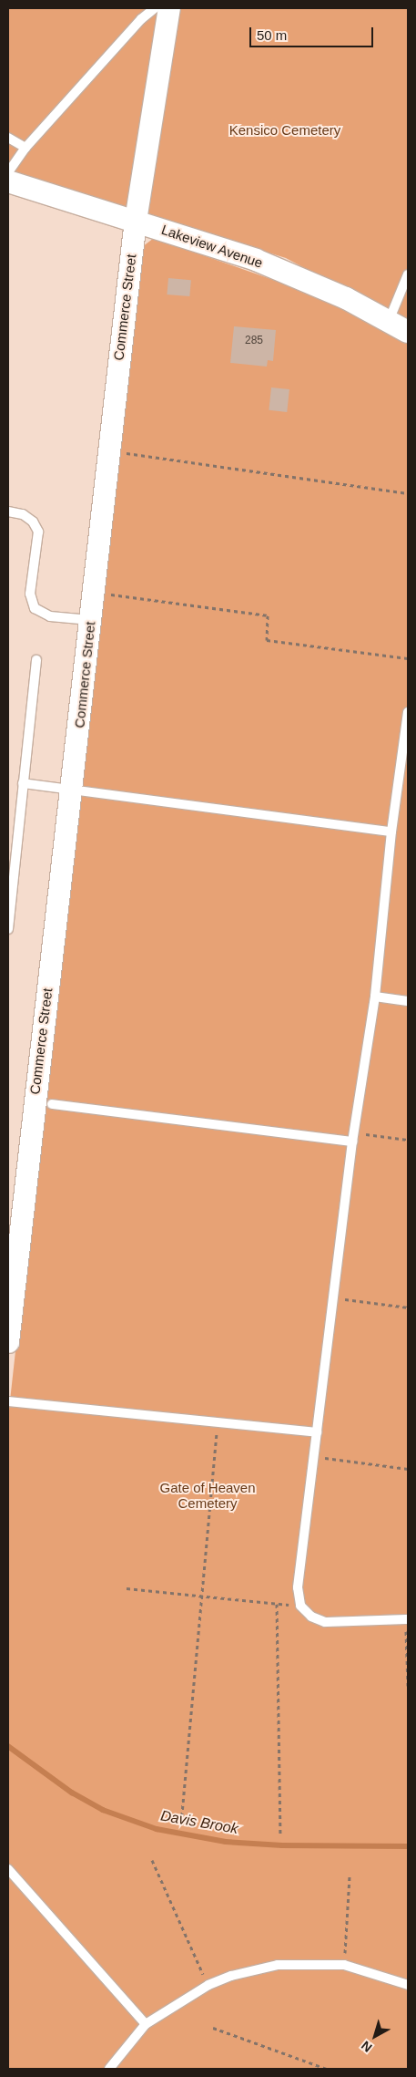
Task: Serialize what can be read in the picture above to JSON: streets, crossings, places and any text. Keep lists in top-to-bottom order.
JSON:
{
  "streets": {
    "street": ["Lakeview Avenue", "Commerce Street"]
  },
  "crossings": [
    ["Lakeview Avenue", "Commerce Street"]
  ],
  "water": ["Davis Brook"],
  "parks": ["Kensico Cemetery", "Gate of Heaven Cemetery"],
  "house_numbers": ["285"],
  "scale_bar": "50 m",
  "north": "bottom left"
}
